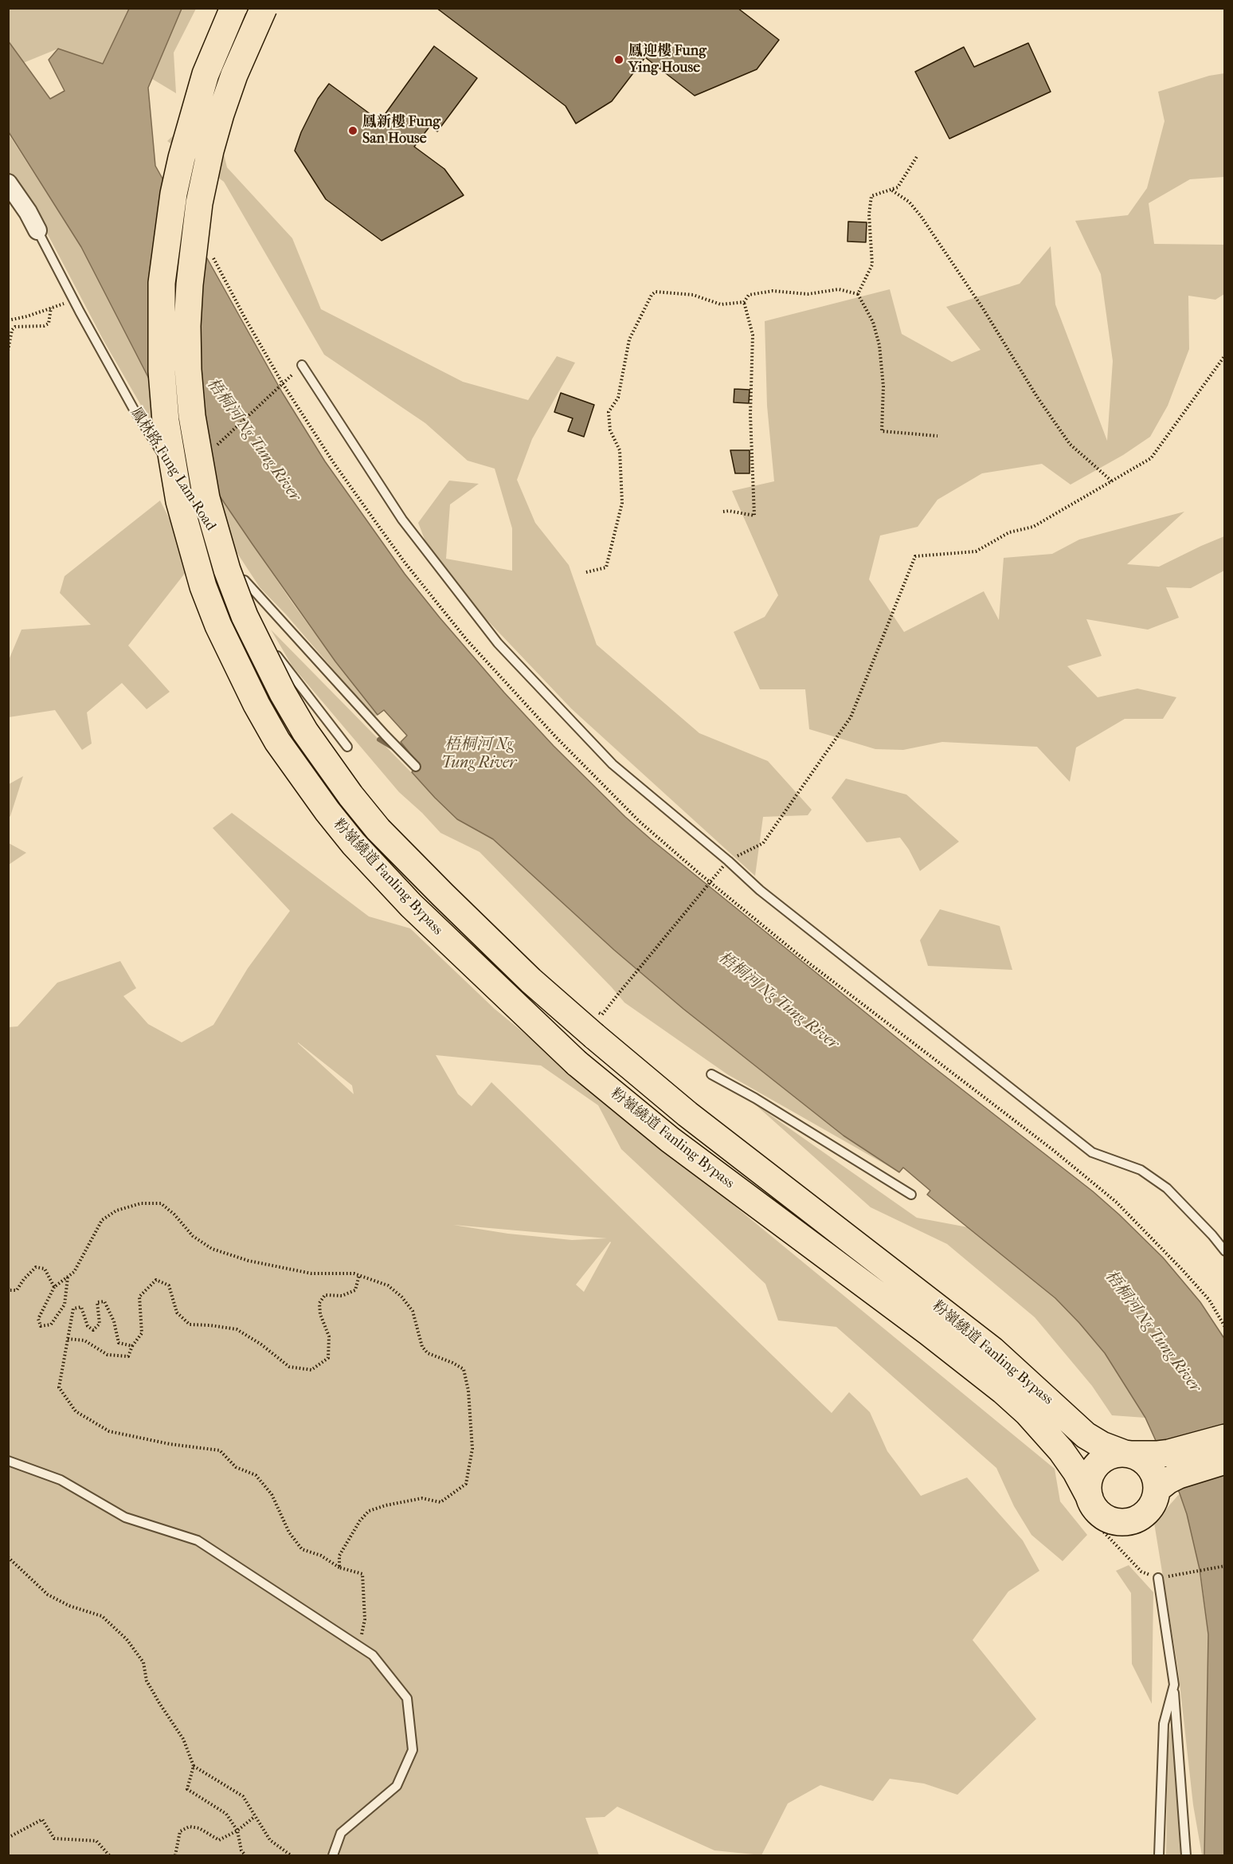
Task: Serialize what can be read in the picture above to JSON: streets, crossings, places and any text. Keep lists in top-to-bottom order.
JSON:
{
  "streets": {
    "main road": ["粉嶺繞道 Fanling Bypass"],
    "street": ["鳳林路 Fung Lam Road"]
  },
  "water": ["梧桐河 Ng Tung River"],
  "places": ["鳳迎樓 Fung Ying House", "鳳新樓 Fung San House"]
}
